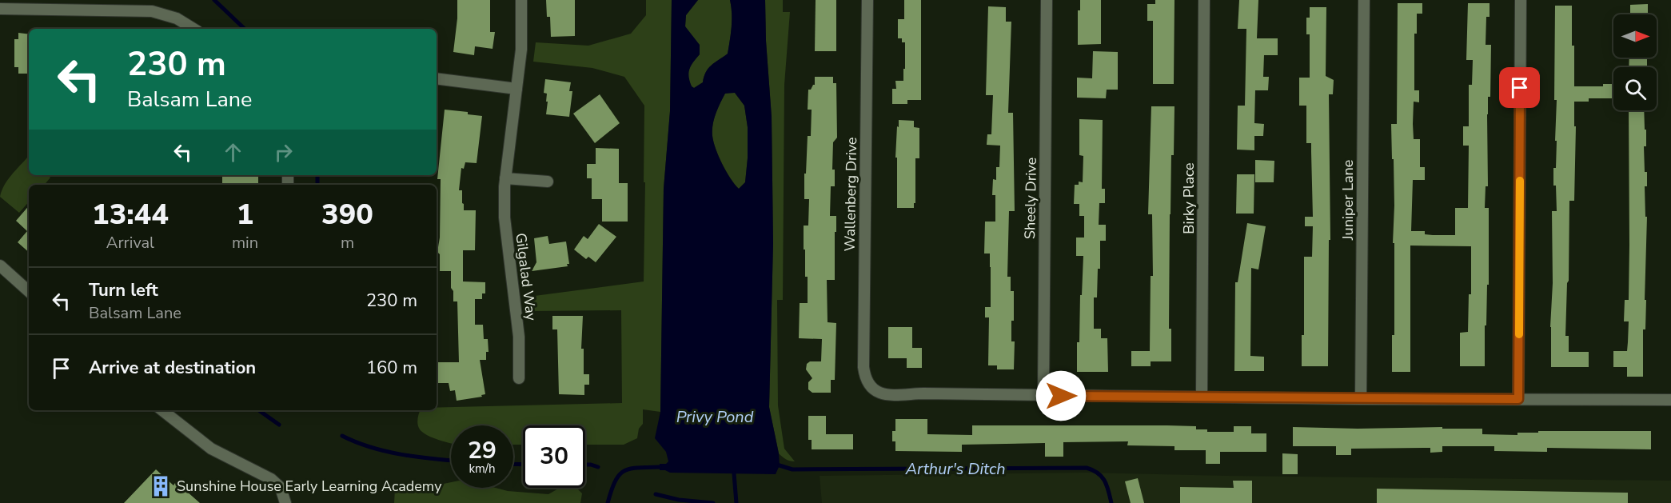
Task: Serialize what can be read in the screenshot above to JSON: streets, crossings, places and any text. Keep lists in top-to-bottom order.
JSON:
{
  "streets": {
    "street": [
      "Wallenberg Drive",
      "Sheely Drive",
      "Birky Place",
      "Juniper Lane",
      "Gilgalad Way"
    ]
  },
  "crossings": [
    ["Wallenberg Drive", "Sheely Drive"]
  ],
  "water": ["Privy Pond", "Arthur's Ditch"],
  "places": {
    "building": ["Sunshine House Early Learning Academy"]
  },
  "north": "right",
  "page": {
    "turn": ["230 m", "Balsam Lane"],
    "eta": [
      "13:44",
      "Arrival",
      "1",
      "min",
      "390",
      "m"
    ],
    "list": [
      {
        "name": "Turn left",
        "note": "Balsam Lane",
        "value": "230 m"
      },
      {
        "name": "Arrive at destination",
        "value": "160 m"
      }
    ],
    "speed": "29 km/h",
    "limit": "30"
  }
}
